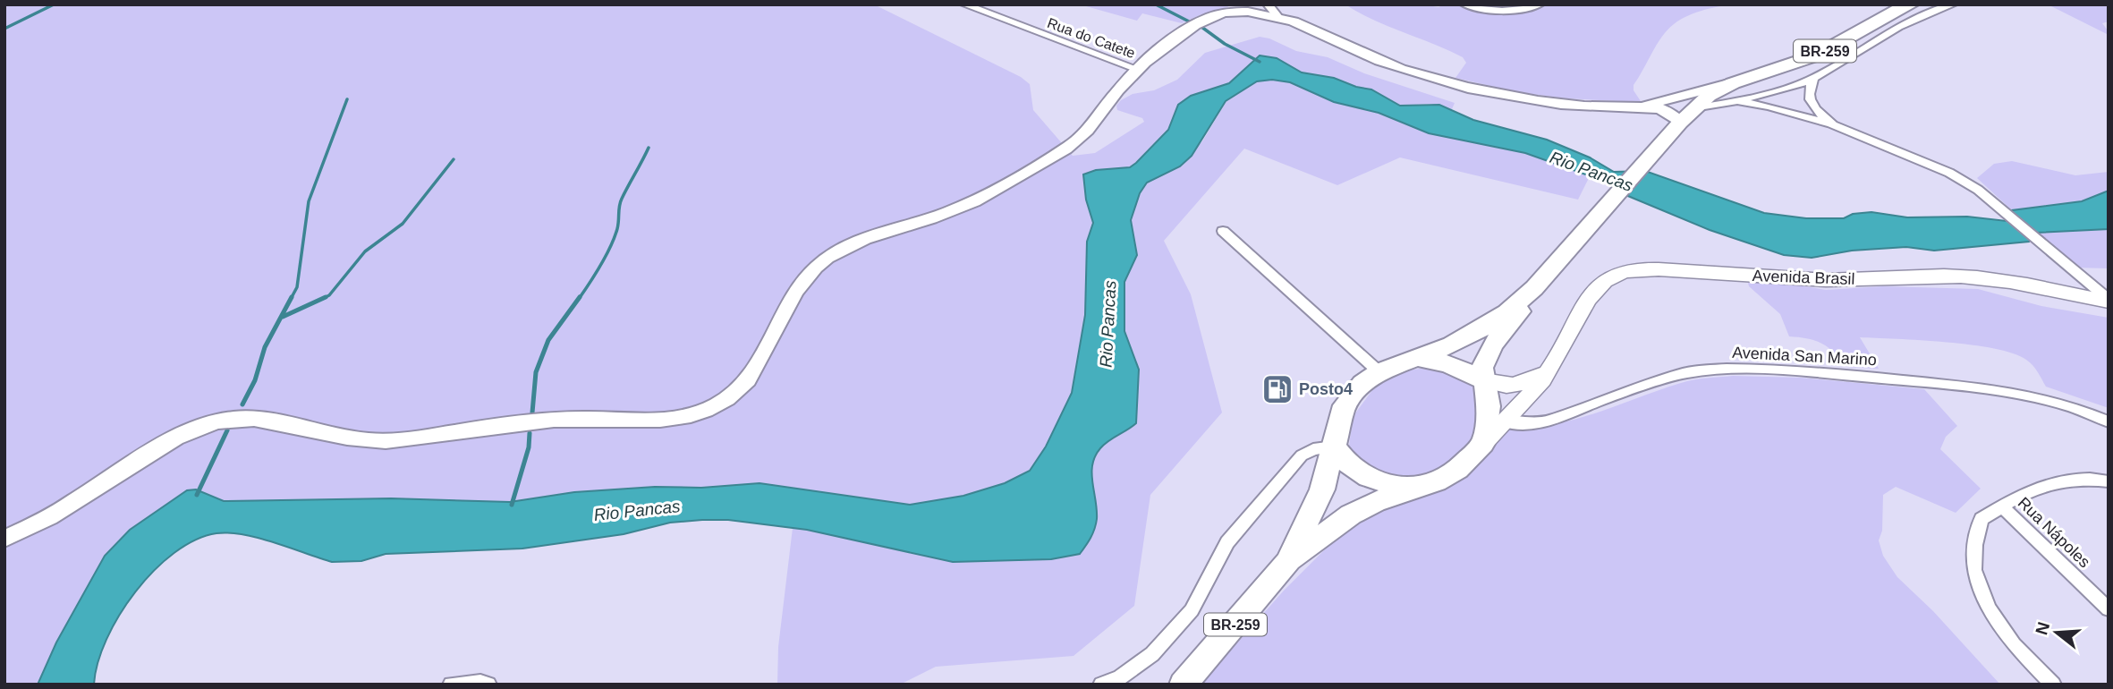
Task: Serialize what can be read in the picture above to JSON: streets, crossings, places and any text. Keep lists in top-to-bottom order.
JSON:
{
  "streets": {
    "highway": ["BR-259"],
    "main road": ["Avenida Brasil"],
    "street": ["Rua do Catete", "Avenida San Marino", "Rua Nápoles"]
  },
  "crossings": [
    ["BR-259", "Avenida Brasil"],
    ["Avenida Brasil", "Avenida San Marino"]
  ],
  "water": ["Rio Pancas"],
  "places": {
    "fuel station": ["Posto4"]
  },
  "north": "left"
}
